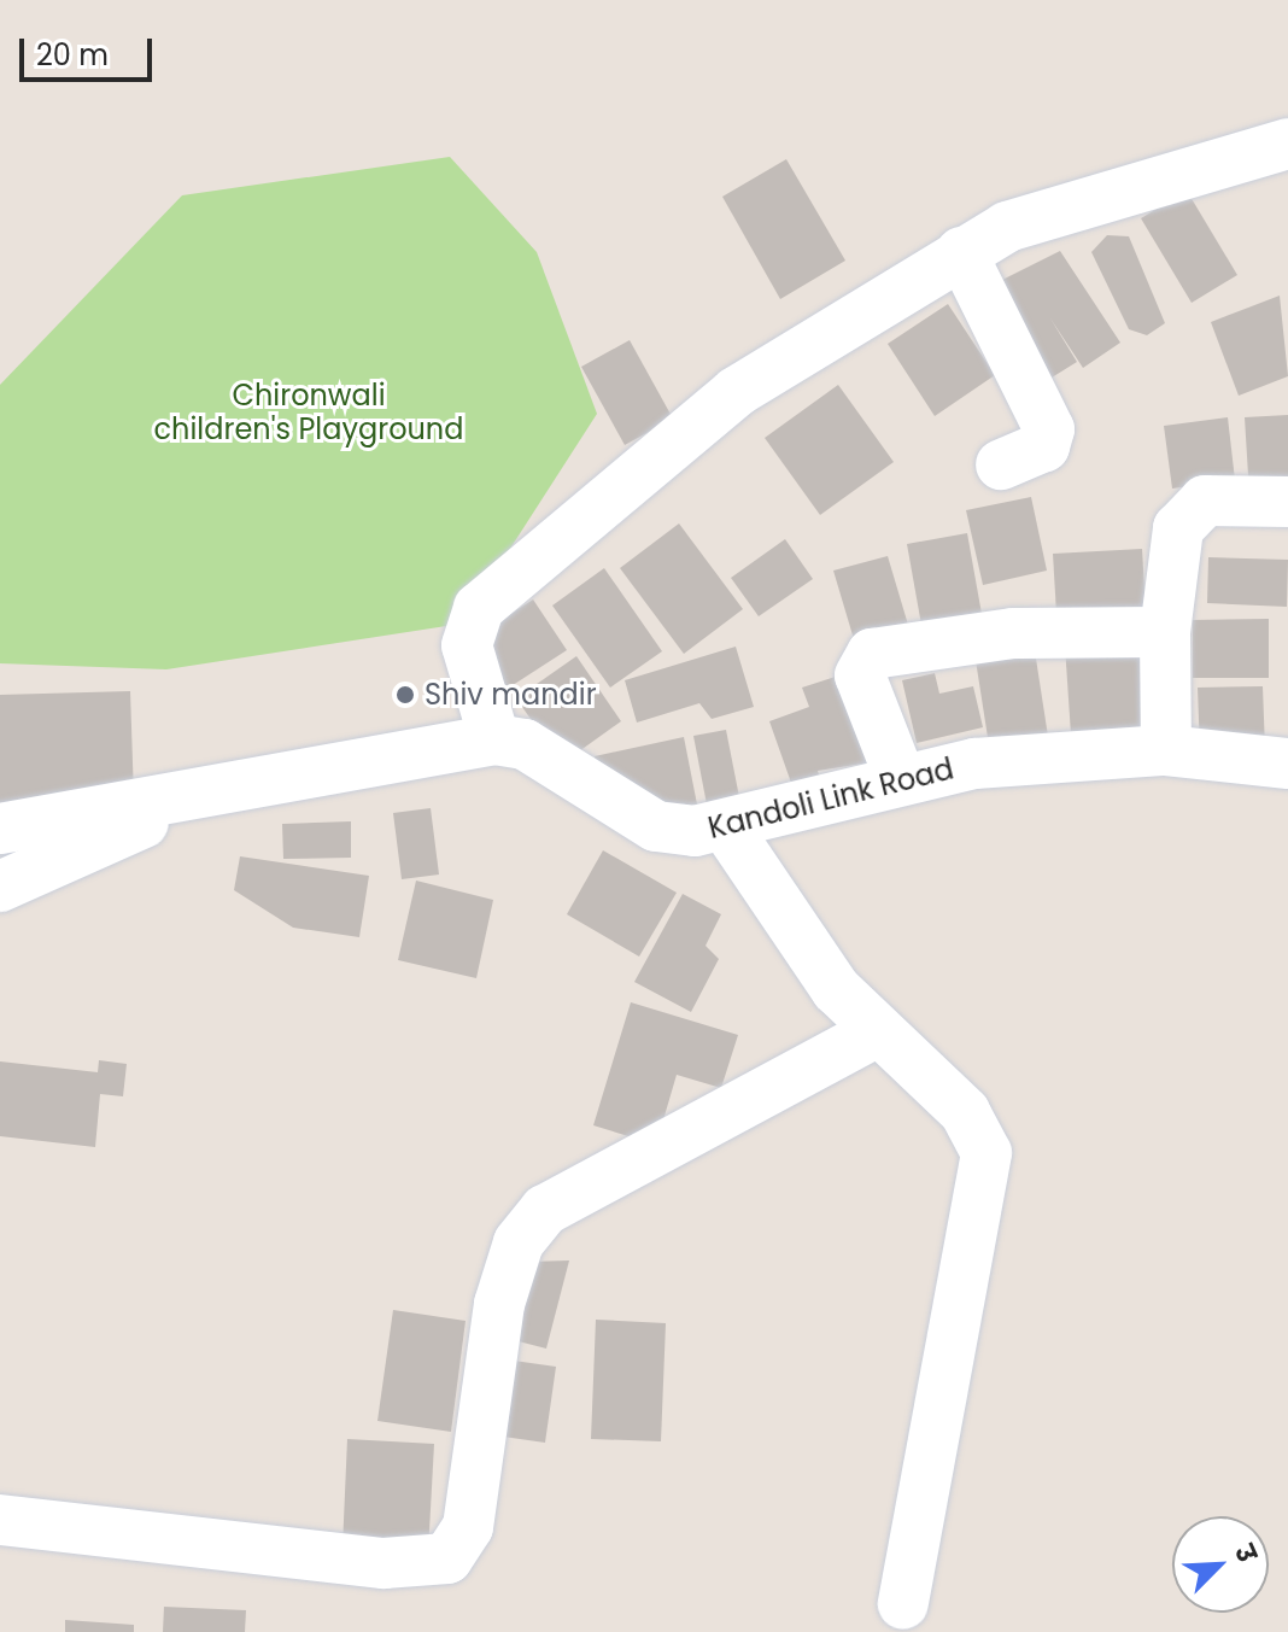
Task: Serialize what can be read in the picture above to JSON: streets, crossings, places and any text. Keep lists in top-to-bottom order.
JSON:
{
  "streets": {
    "street": ["Kandoli Link Road"]
  },
  "parks": ["Chironwali children's Playground"],
  "places": ["Shiv mandir"],
  "scale_bar": "20 m",
  "north": "top right"
}
